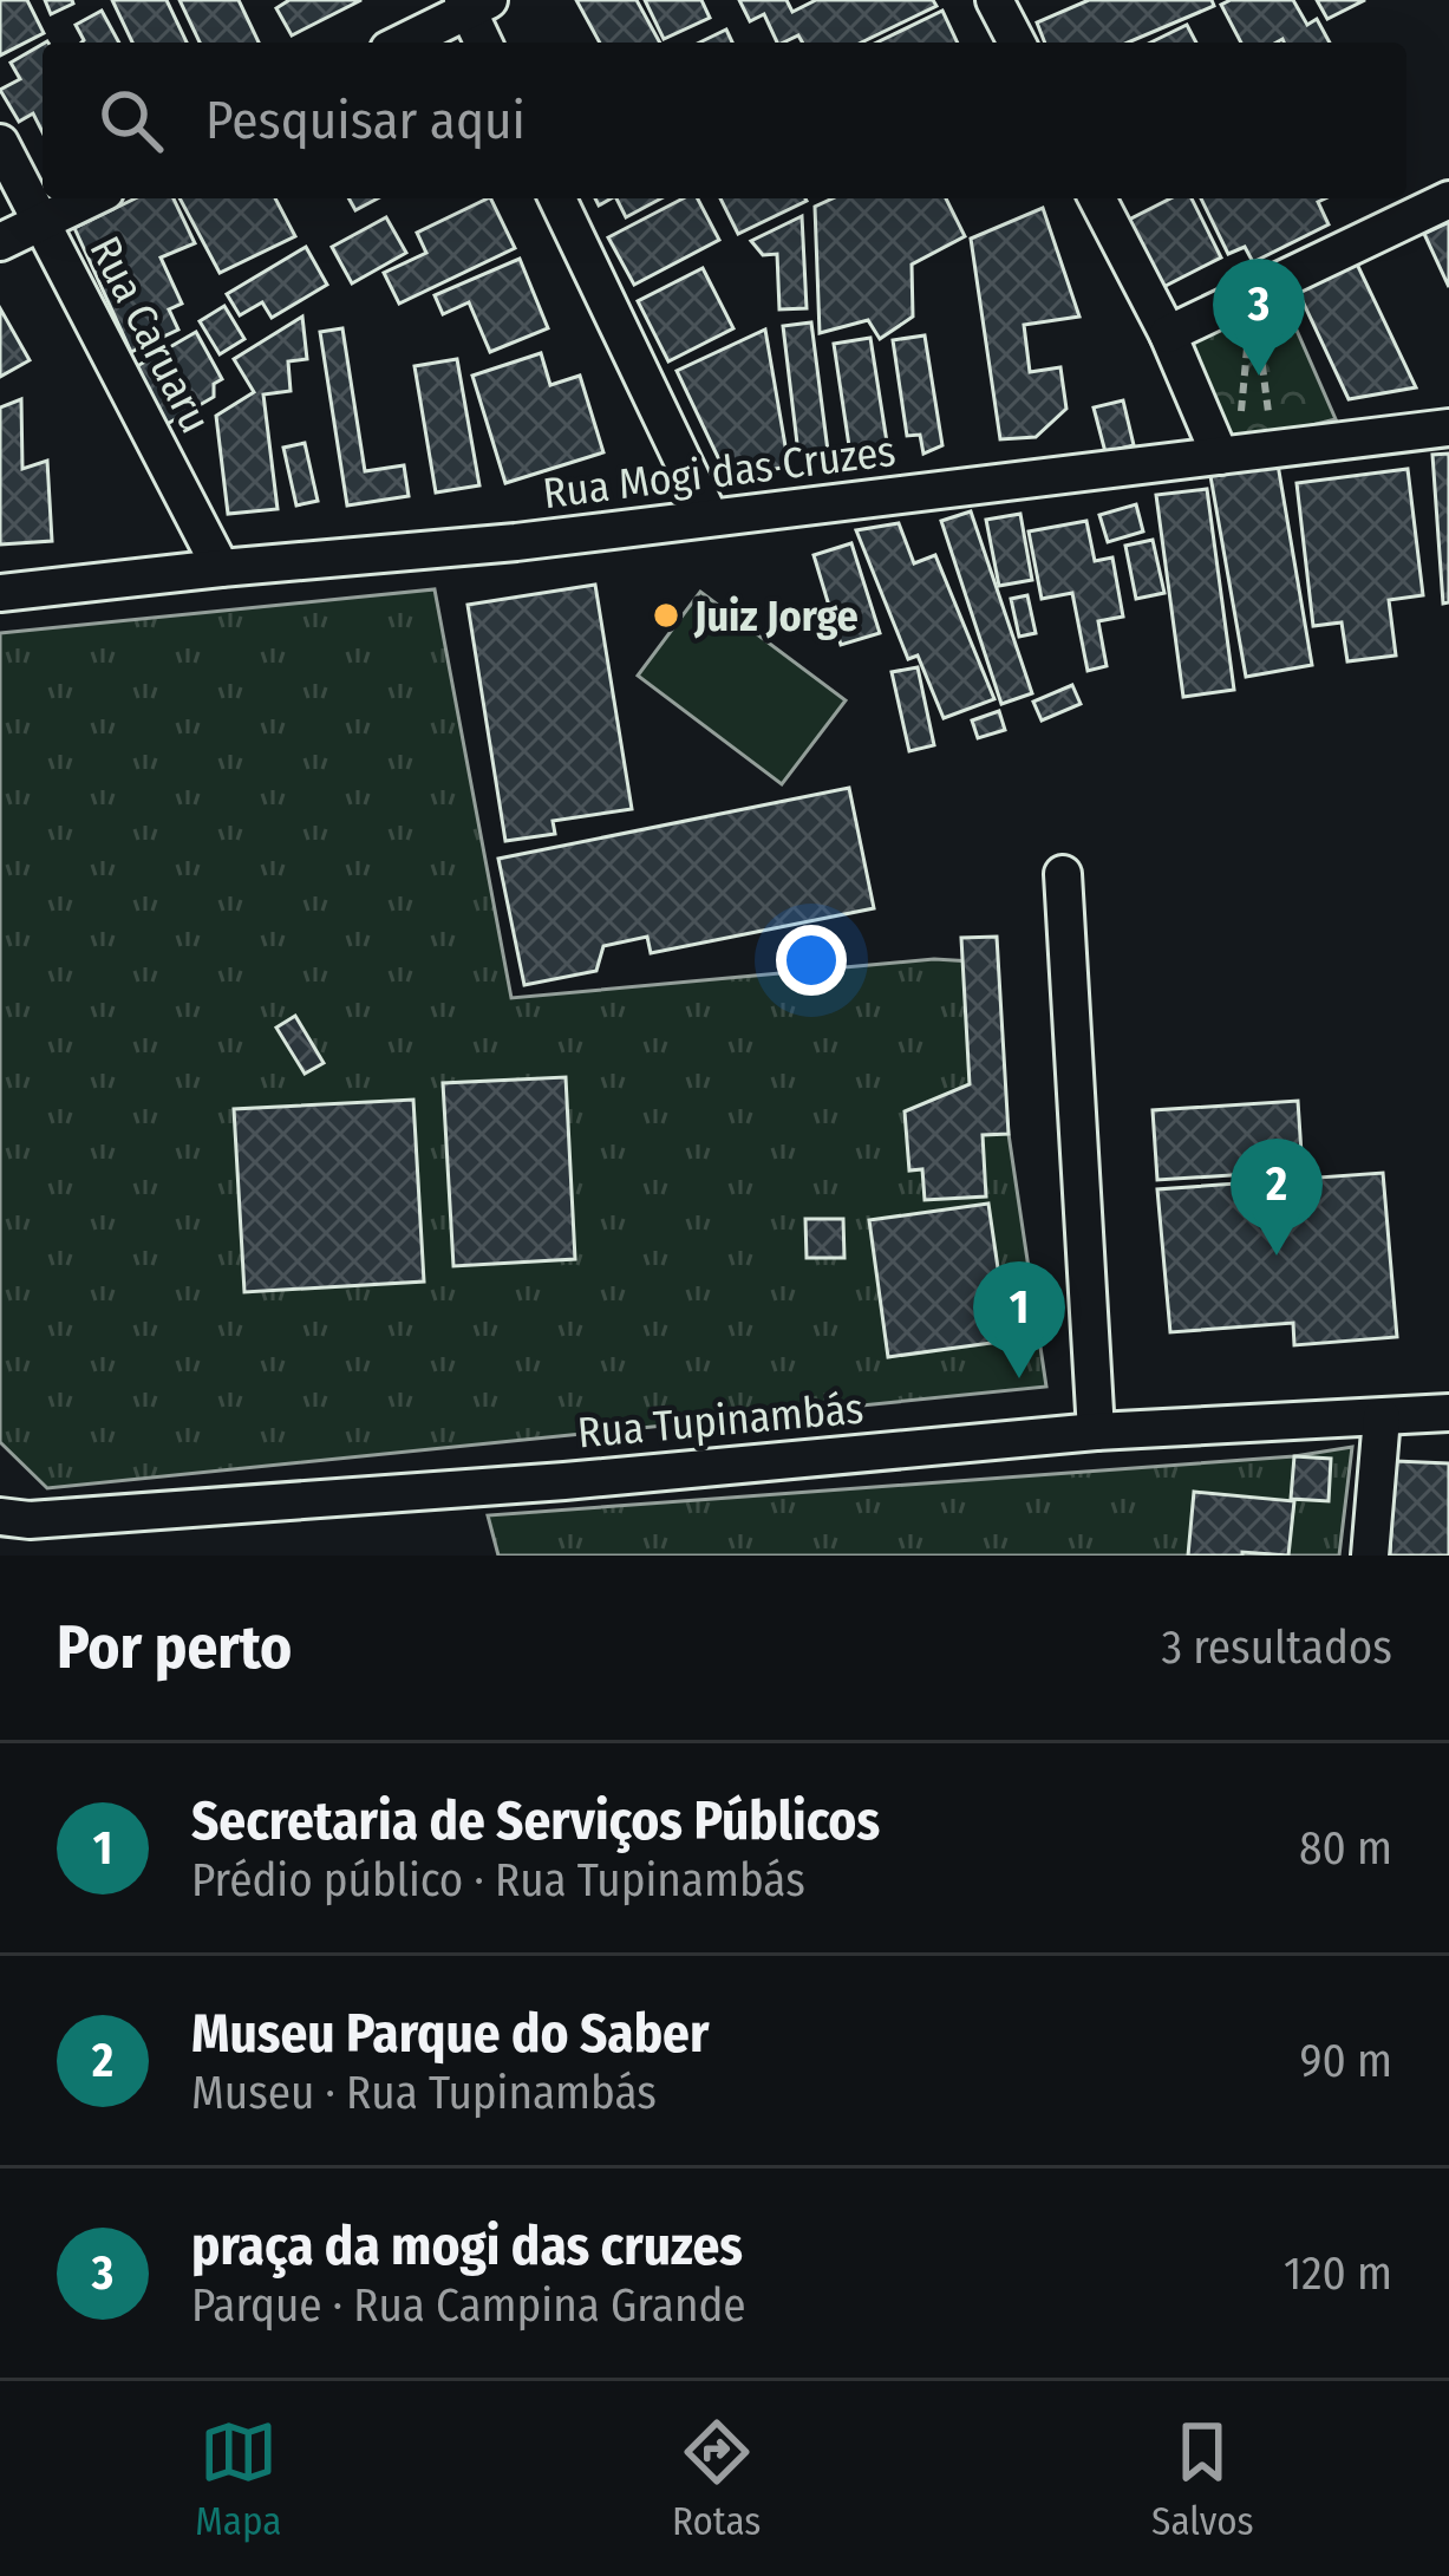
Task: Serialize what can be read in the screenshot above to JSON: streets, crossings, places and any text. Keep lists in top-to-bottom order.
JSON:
{
  "streets": {
    "street": ["Rua Caruaru", "Rua Mogi das Cruzes", "Rua Tupinambás"]
  },
  "crossings": [
    ["Rua Caruaru", "Rua Mogi das Cruzes"]
  ],
  "places": ["Juiz Jorge"],
  "page": {
    "search": "Pesquisar aqui",
    "pins": ["3", "2", "1"],
    "heading": ["Por perto", "3 resultados"],
    "list": [
      {
        "mark": "1",
        "name": "Secretaria de Serviços Públicos",
        "note": "Prédio público · Rua Tupinambás",
        "value": "80 m"
      },
      {
        "mark": "2",
        "name": "Museu Parque do Saber",
        "note": "Museu · Rua Tupinambás",
        "value": "90 m"
      },
      {
        "mark": "3",
        "name": "praça da mogi das cruzes",
        "note": "Parque · Rua Campina Grande",
        "value": "120 m"
      }
    ],
    "nav": ["Mapa", "Rotas", "Salvos"]
  }
}
